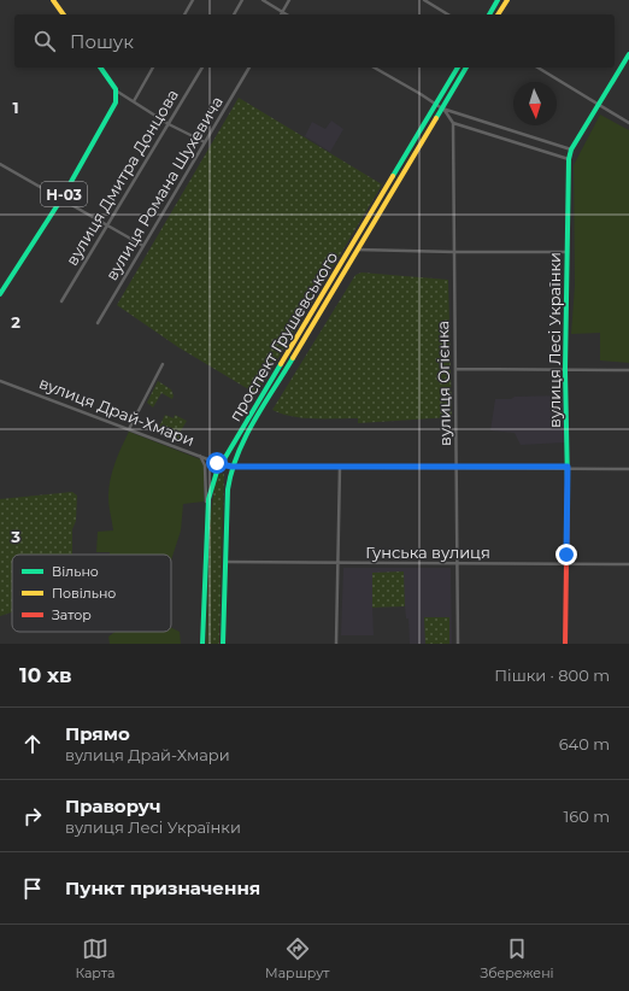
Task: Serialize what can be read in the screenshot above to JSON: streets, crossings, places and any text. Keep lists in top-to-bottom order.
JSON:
{
  "streets": {
    "main road": ["Н-03", "проспект Грушевського", "вулиця Лесі Українки"],
    "street": [
      "вулиця Дмитра Донцова",
      "вулиця Романа Шухевича",
      "вулиця Огієнка",
      "вулиця Драй-Хмари",
      "Гунська вулиця"
    ]
  },
  "crossings": [
    ["проспект Грушевського", "вулиця Драй-Хмари"],
    ["проспект Грушевського", "Гунська вулиця"],
    ["вулиця Лесі Українки", "вулиця Драй-Хмари"],
    ["вулиця Лесі Українки", "Гунська вулиця"],
    ["вулиця Огієнка", "вулиця Драй-Хмари"],
    ["вулиця Огієнка", "Гунська вулиця"]
  ],
  "legend": ["Вільно", "Повільно", "Затор"],
  "north": "bottom",
  "page": {
    "search": "Пошук",
    "heading": ["10 хв", "Пішки · 800 m"],
    "list": [
      ["Прямо", "вулиця Драй-Хмари", "640 m"],
      ["Праворуч", "вулиця Лесі Українки", "160 m"],
      "Пункт призначення"
    ],
    "nav": ["Карта", "Маршрут", "Збережені"]
  },
  "grid": {
    "rows": ["1", "2", "3"]
  }
}
